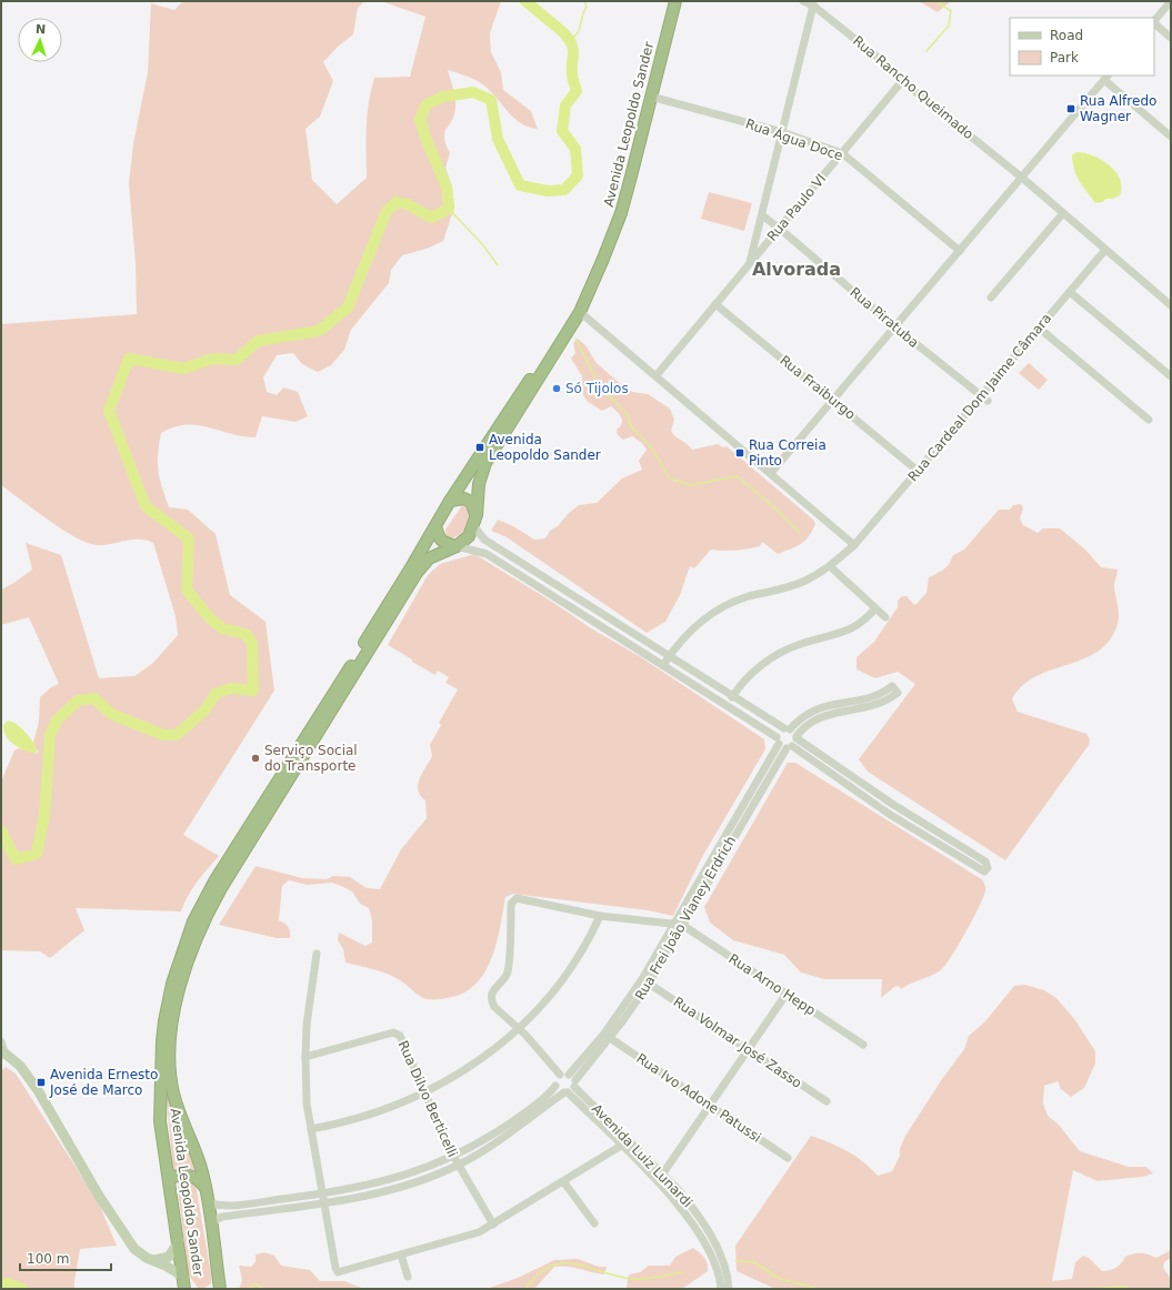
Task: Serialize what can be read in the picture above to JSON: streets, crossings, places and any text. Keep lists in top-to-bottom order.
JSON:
{
  "streets": {
    "highway": ["Avenida Leopoldo Sander"],
    "street": [
      "Rua Rancho Queimado",
      "Rua Água Doce",
      "Rua Paulo VI",
      "Rua Piratuba",
      "Rua Fraiburgo",
      "Rua Cardeal Dom Jaime Câmara",
      "Rua Frei João Vianey Erdrich",
      "Rua Arno Hepp",
      "Rua Volmar José Zasso",
      "Rua Ivo Adone Patussi",
      "Rua Dilvo Berticelli",
      "Avenida Luiz Lunardi"
    ]
  },
  "crossings": [
    ["Rua Rancho Queimado", "Rua Paulo VI"],
    ["Rua Rancho Queimado", "Rua Cardeal Dom Jaime Câmara"],
    ["Avenida Leopoldo Sander", "Rua Água Doce"],
    ["Rua Água Doce", "Rua Paulo VI"],
    ["Rua Paulo VI", "Rua Piratuba"],
    ["Rua Paulo VI", "Rua Fraiburgo"],
    ["Rua Piratuba", "Rua Cardeal Dom Jaime Câmara"],
    ["Rua Fraiburgo", "Rua Cardeal Dom Jaime Câmara"],
    ["Rua Frei João Vianey Erdrich", "Rua Arno Hepp"],
    ["Rua Frei João Vianey Erdrich", "Rua Volmar José Zasso"],
    ["Rua Frei João Vianey Erdrich", "Rua Ivo Adone Patussi"],
    ["Rua Frei João Vianey Erdrich", "Avenida Luiz Lunardi"]
  ],
  "districts": ["Alvorada"],
  "places": {
    "transit": [
      "Rua Alfredo Wagner",
      "Avenida Leopoldo Sander",
      "Rua Correia Pinto",
      "Avenida Ernesto José de Marco"
    ],
    "other": ["Só Tijolos", "Serviço Social do Transporte"]
  },
  "legend": ["Road", "Park"],
  "scale_bar": "100 m",
  "north": "top"
}
